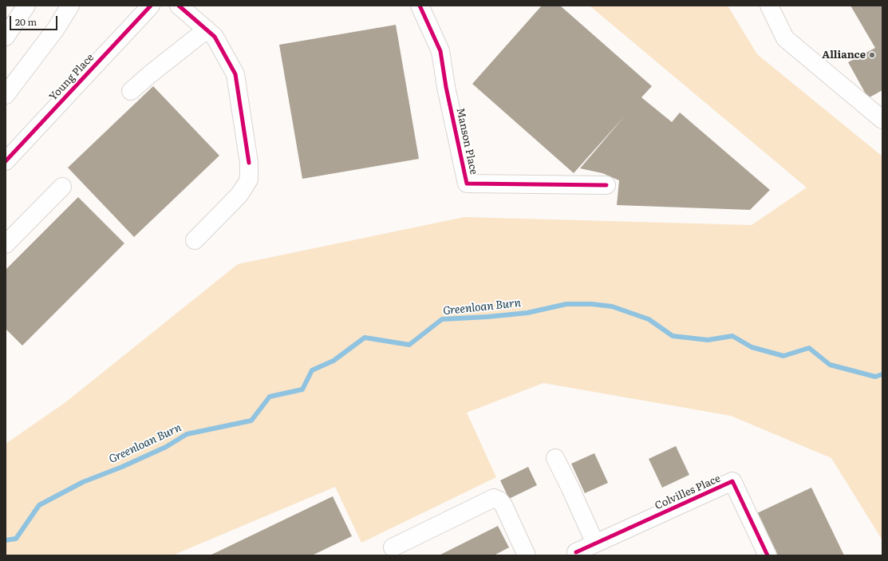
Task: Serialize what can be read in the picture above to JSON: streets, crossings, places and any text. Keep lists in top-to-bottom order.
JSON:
{
  "streets": {
    "street": ["Young Place", "Manson Place", "Colvilles Place"]
  },
  "water": ["Greenloan Burn"],
  "places": ["Alliance"],
  "scale_bar": "20 m"
}
